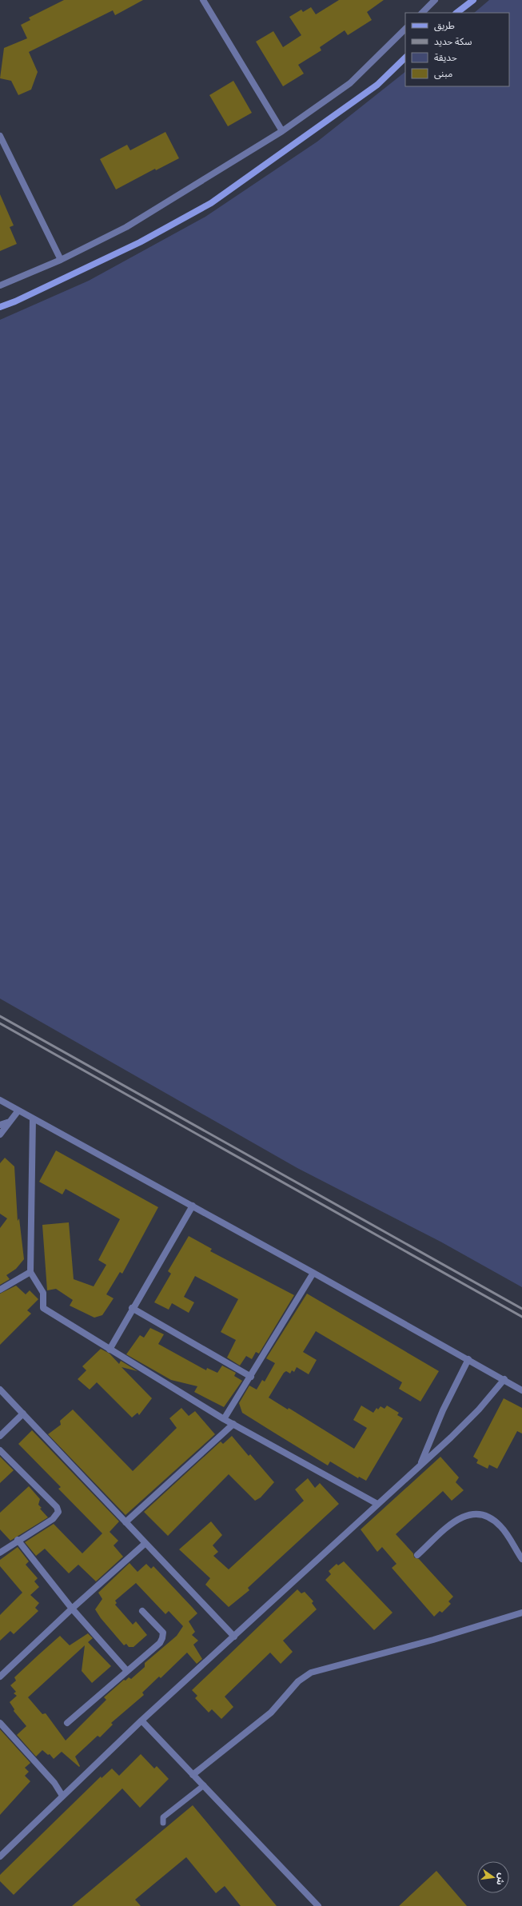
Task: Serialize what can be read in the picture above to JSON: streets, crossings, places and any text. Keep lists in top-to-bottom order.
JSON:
{
  "legend": [
    "طريق",
    "سكة حديد",
    "حديقة",
    "مبنى"
  ],
  "north": "right"
}
